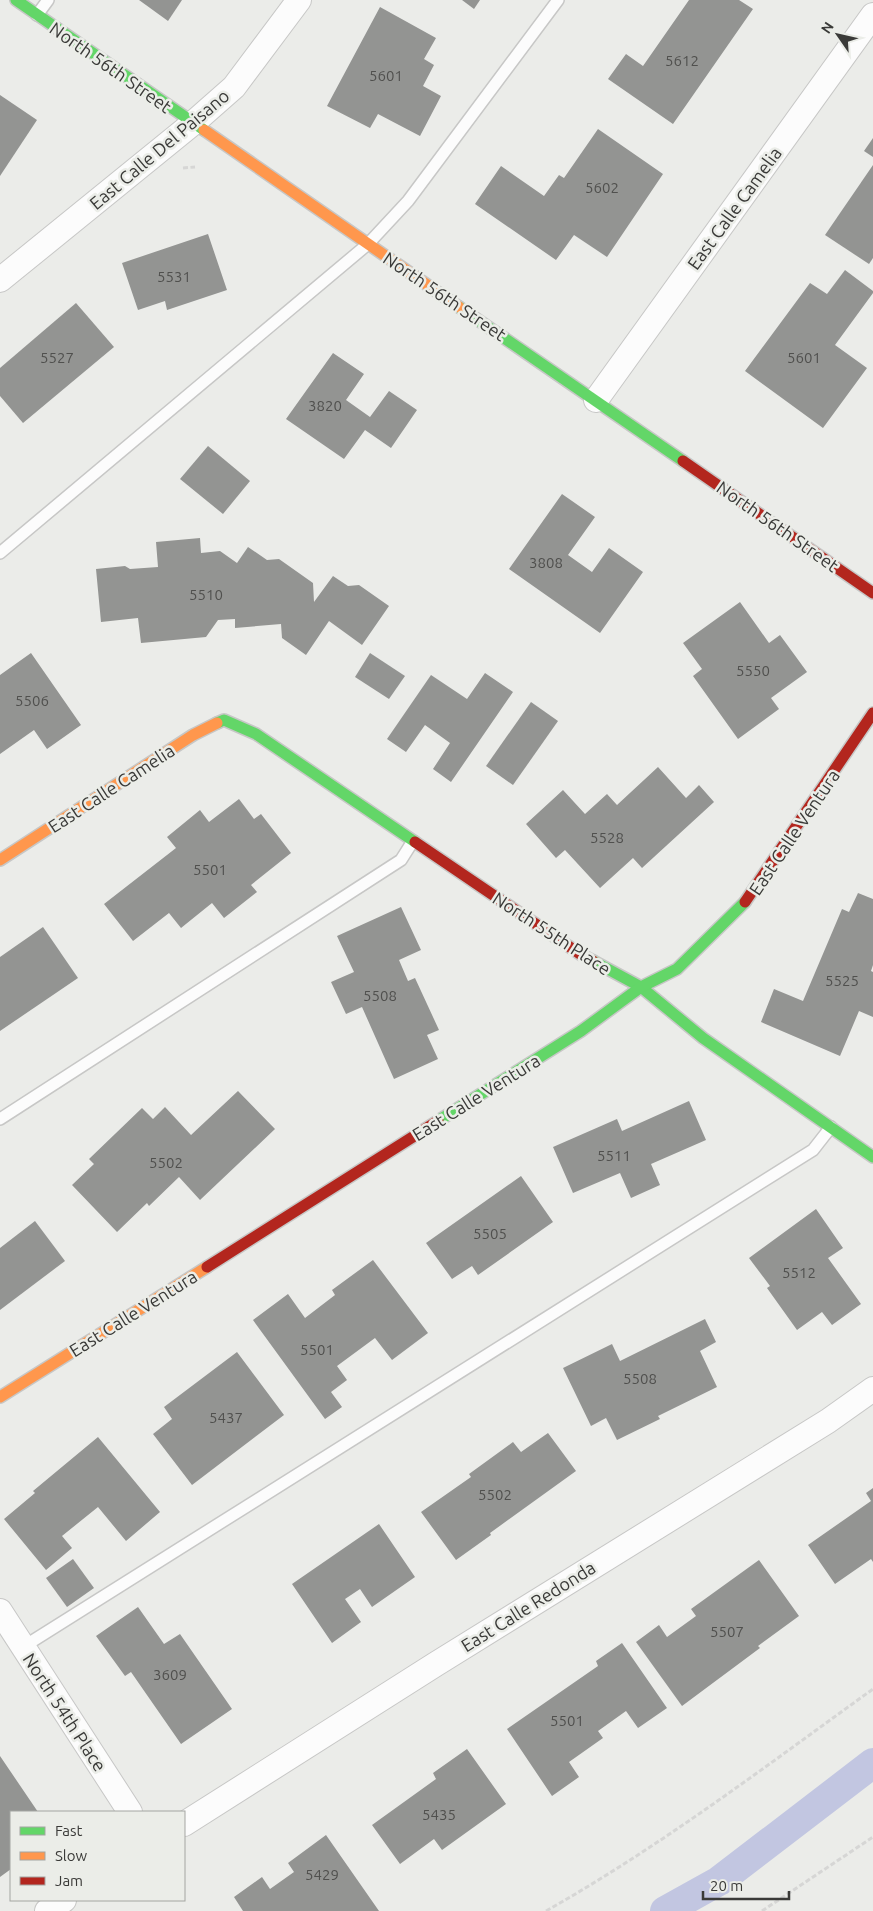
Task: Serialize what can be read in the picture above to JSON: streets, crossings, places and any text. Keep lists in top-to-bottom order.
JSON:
{
  "streets": {
    "street": [
      "North 56th Street",
      "East Calle Del Paisano",
      "East Calle Camelia",
      "East Calle Ventura",
      "North 55th Place",
      "East Calle Redonda",
      "North 54th Place"
    ]
  },
  "crossings": [
    ["North 56th Street", "East Calle Del Paisano"],
    ["North 56th Street", "East Calle Camelia"],
    ["East Calle Camelia", "North 55th Place"],
    ["East Calle Ventura", "North 55th Place"]
  ],
  "house_numbers": [
    "5612",
    "5601",
    "5602",
    "5531",
    "5527",
    "5601",
    "3820",
    "3808",
    "5510",
    "5550",
    "5506",
    "5528",
    "5501",
    "5525",
    "5508",
    "5511",
    "5502",
    "5505",
    "5512",
    "5501",
    "5508",
    "5437",
    "5502",
    "5507",
    "3609",
    "5501",
    "5435",
    "5429"
  ],
  "legend": ["Fast", "Slow", "Jam"],
  "scale_bar": "20 m",
  "north": "top left"
}
